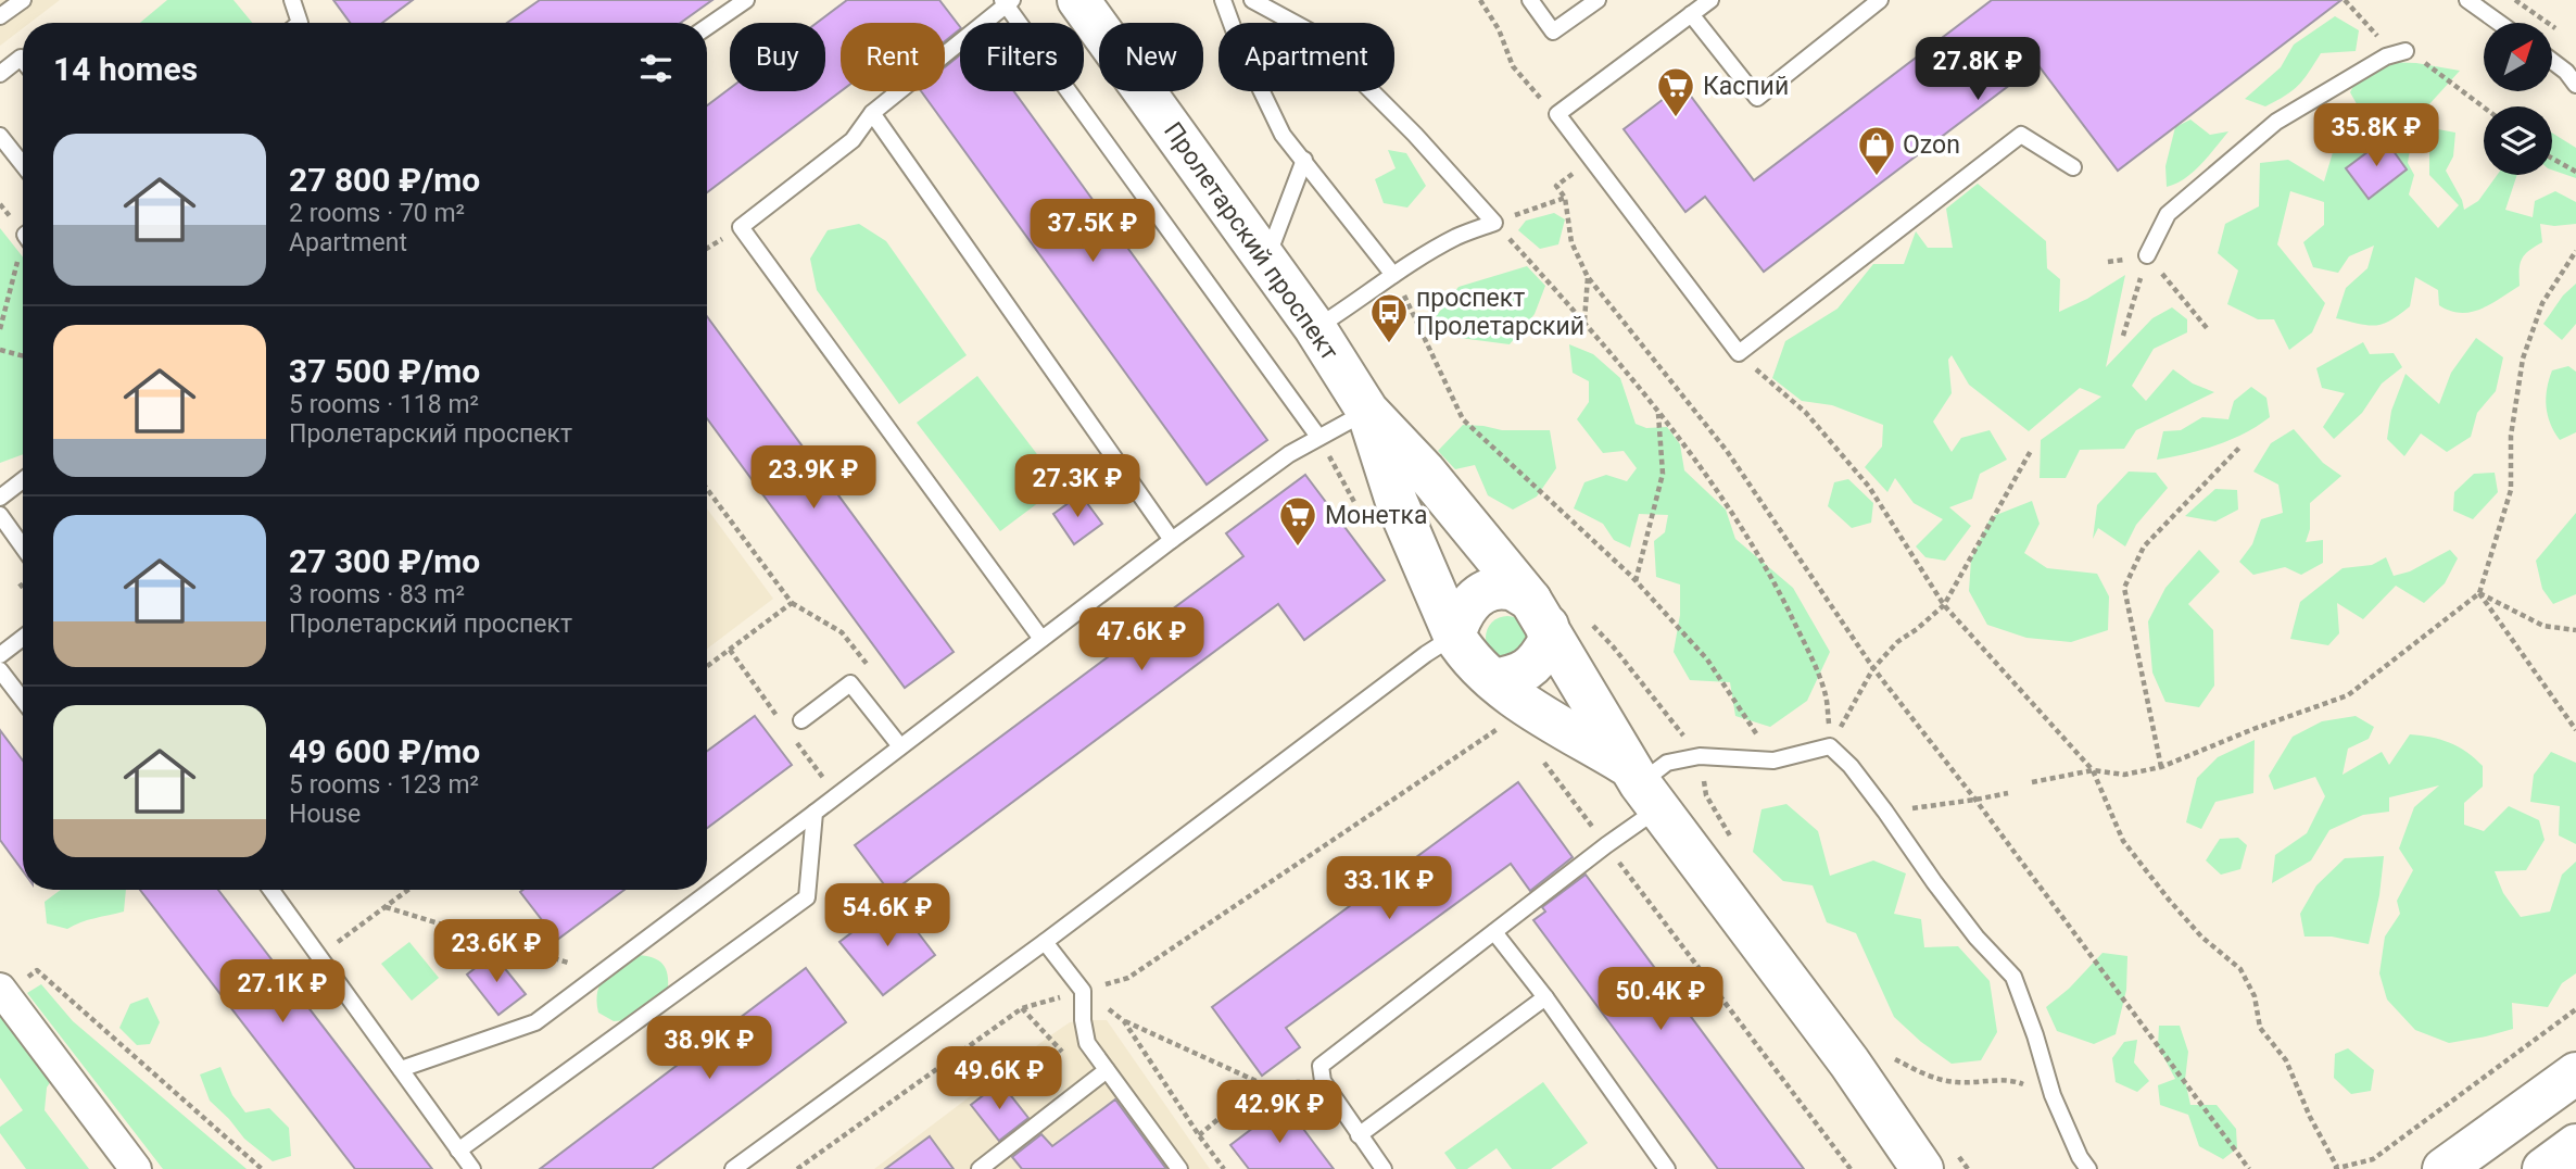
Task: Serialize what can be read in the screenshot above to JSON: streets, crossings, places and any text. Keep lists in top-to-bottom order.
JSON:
{
  "streets": {
    "main road": ["Пролетарский проспект"]
  },
  "places": {
    "supermarket": ["Каспий", "Монетка"],
    "shop": ["Ozon"],
    "bus stop": ["проспект Пролетарский"]
  },
  "north": "top right",
  "page": {
    "chip": [
      "Buy",
      "Rent",
      "Filters",
      "New",
      "Apartment"
    ],
    "heading": "14 homes",
    "price": [
      "27.8K ₽",
      "35.8K ₽",
      "37.5K ₽",
      "23.9K ₽",
      "27.3K ₽",
      "47.6K ₽",
      "33.1K ₽",
      "54.6K ₽",
      "23.6K ₽",
      "27.1K ₽",
      "50.4K ₽",
      "38.9K ₽",
      "49.6K ₽",
      "42.9K ₽"
    ],
    "list": [
      {
        "name": "27 800 ₽/mo",
        "note": "2 rooms · 70 m² · Apartment"
      },
      {
        "name": "37 500 ₽/mo",
        "note": "5 rooms · 118 m² · Пролетарский проспект"
      },
      {
        "name": "27 300 ₽/mo",
        "note": "3 rooms · 83 m² · Пролетарский проспект"
      },
      {
        "name": "49 600 ₽/mo",
        "note": "5 rooms · 123 m² · House"
      }
    ]
  }
}
